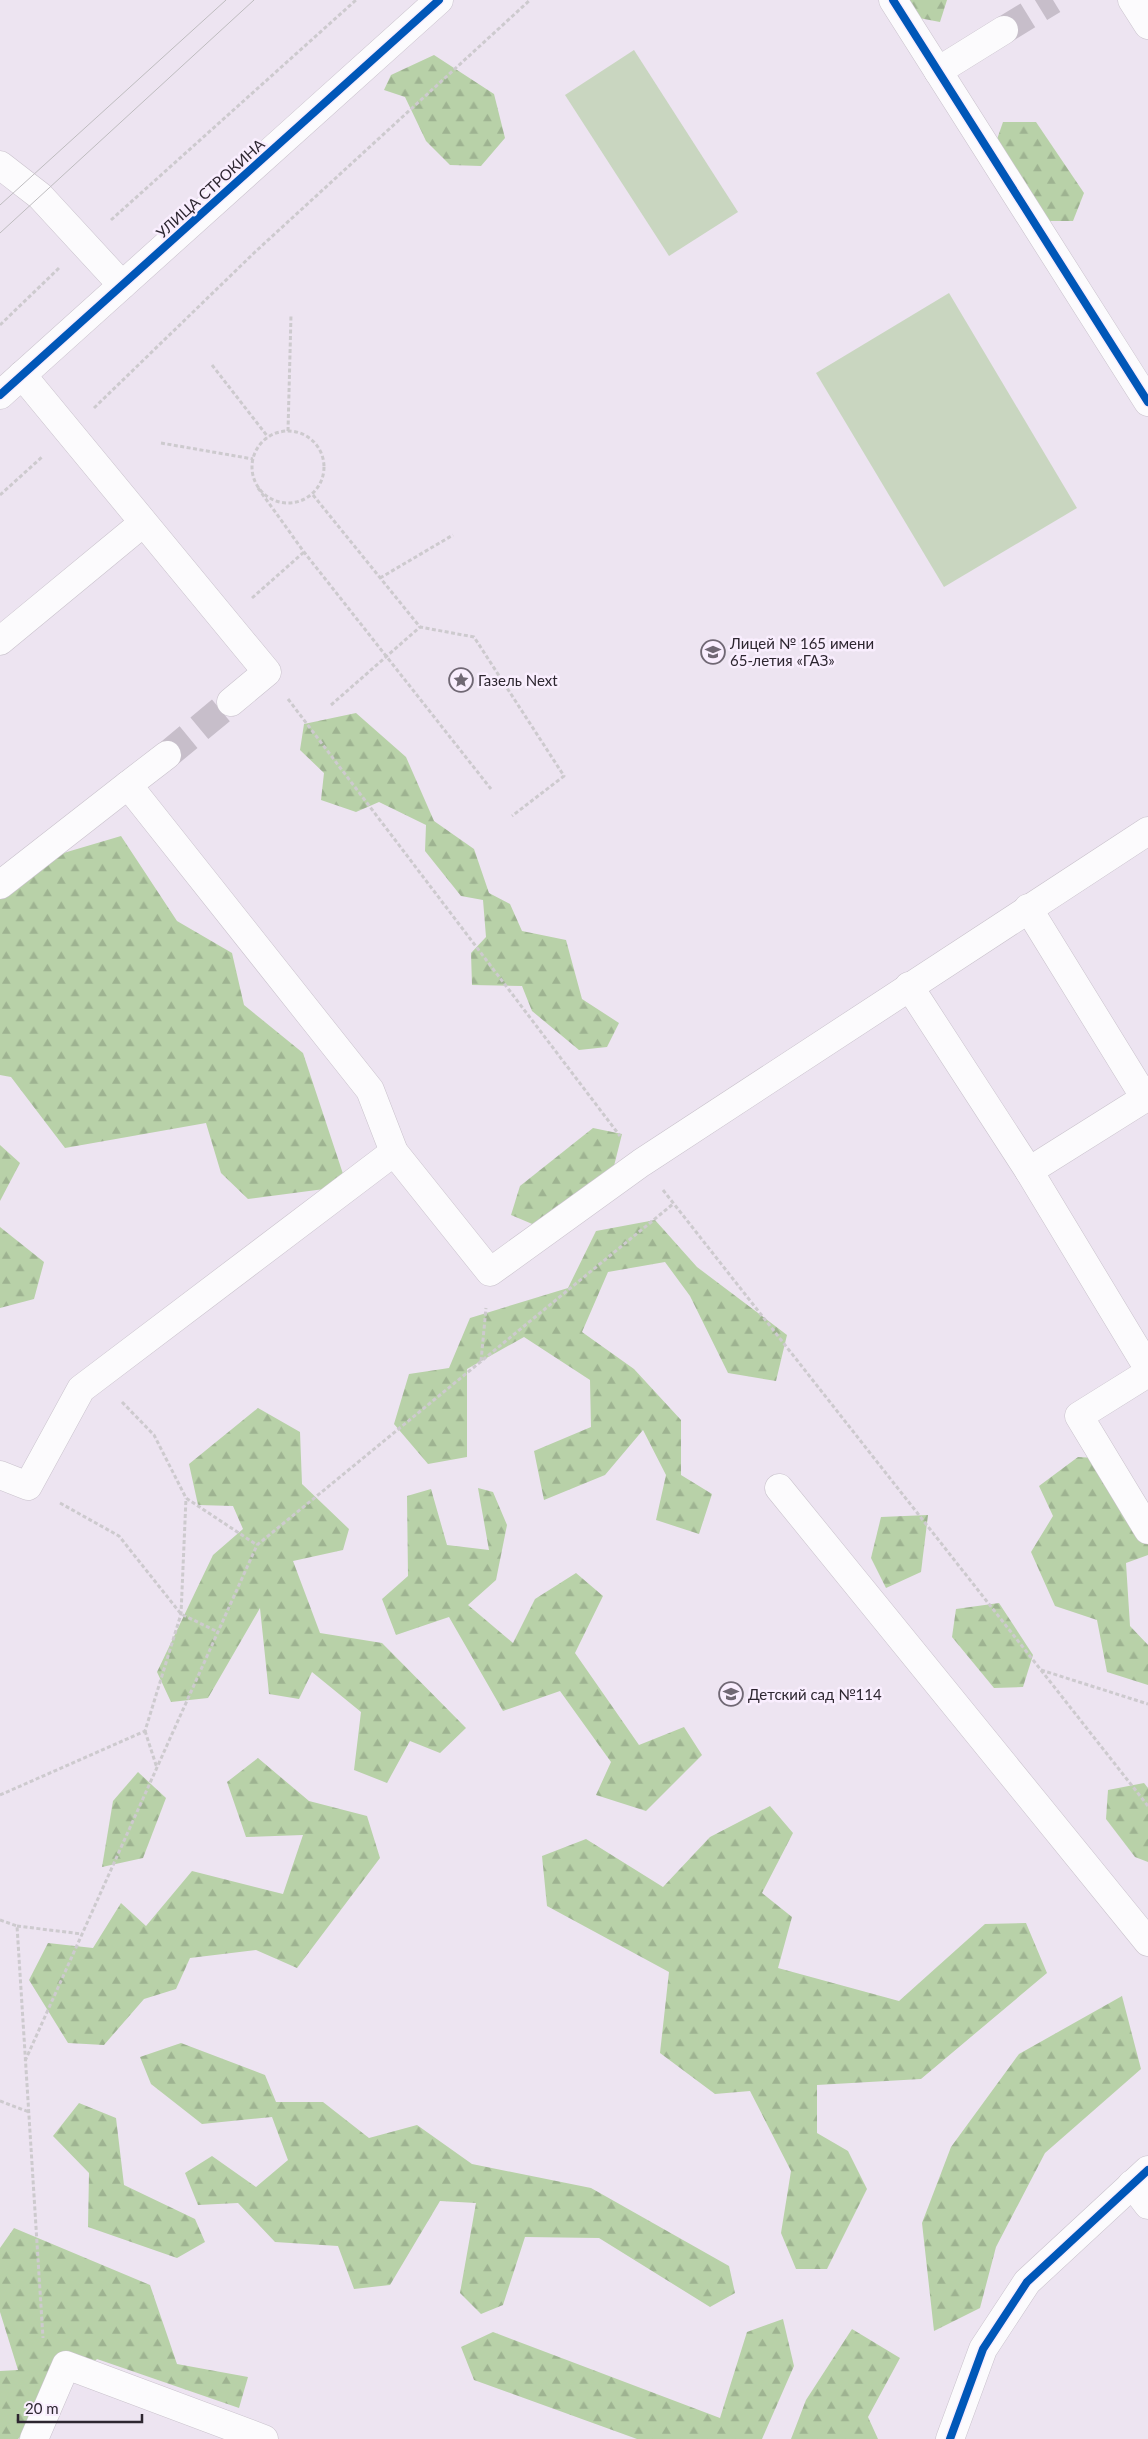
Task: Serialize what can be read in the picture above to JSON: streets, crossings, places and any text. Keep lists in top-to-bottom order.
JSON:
{
  "streets": {
    "street": ["УЛИЦА СТРОКИНА"]
  },
  "places": {
    "school or university": ["Лицей № 165 имени 65-летия «ГАЗ»", "Детский сад №114"],
    "place": ["Газель Next"]
  },
  "scale_bar": "20 m"
}
